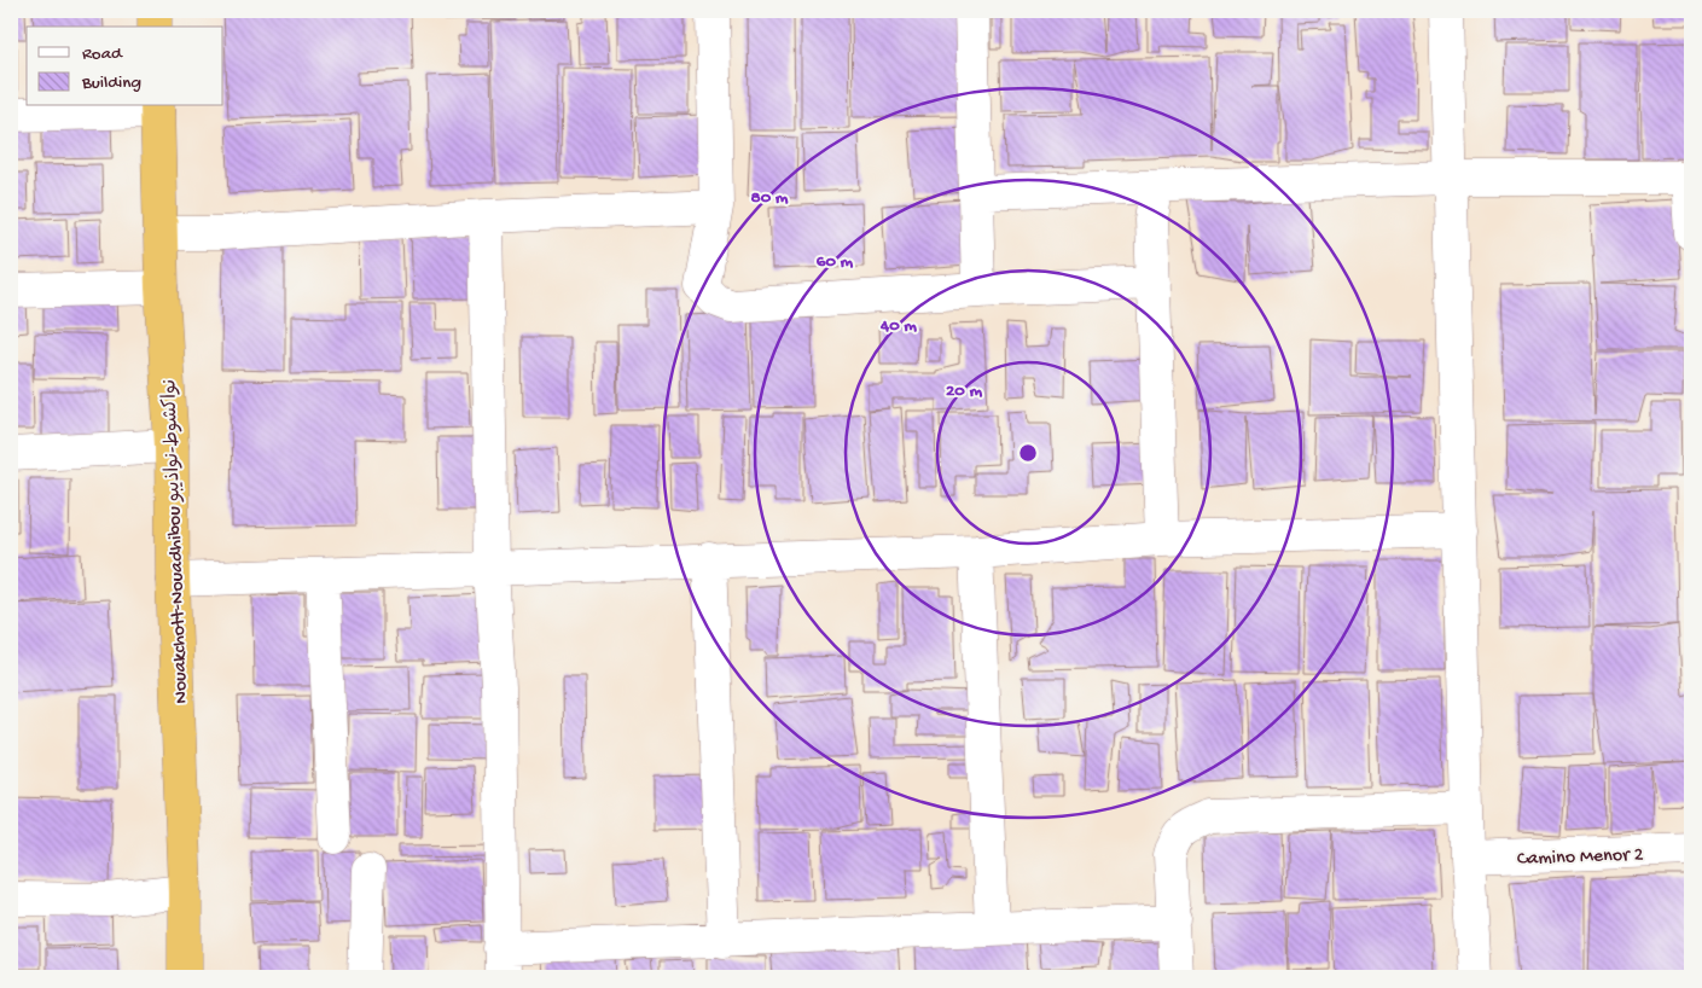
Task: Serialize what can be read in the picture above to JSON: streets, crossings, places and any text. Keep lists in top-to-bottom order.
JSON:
{
  "streets": {
    "highway": ["Nouakchott-Nouadhibou نواكشوط-نواذيبو"],
    "street": ["Camino Menor 2"]
  },
  "legend": ["Road", "Building"],
  "rings": [
    "80 m",
    "60 m",
    "40 m",
    "20 m"
  ]
}
